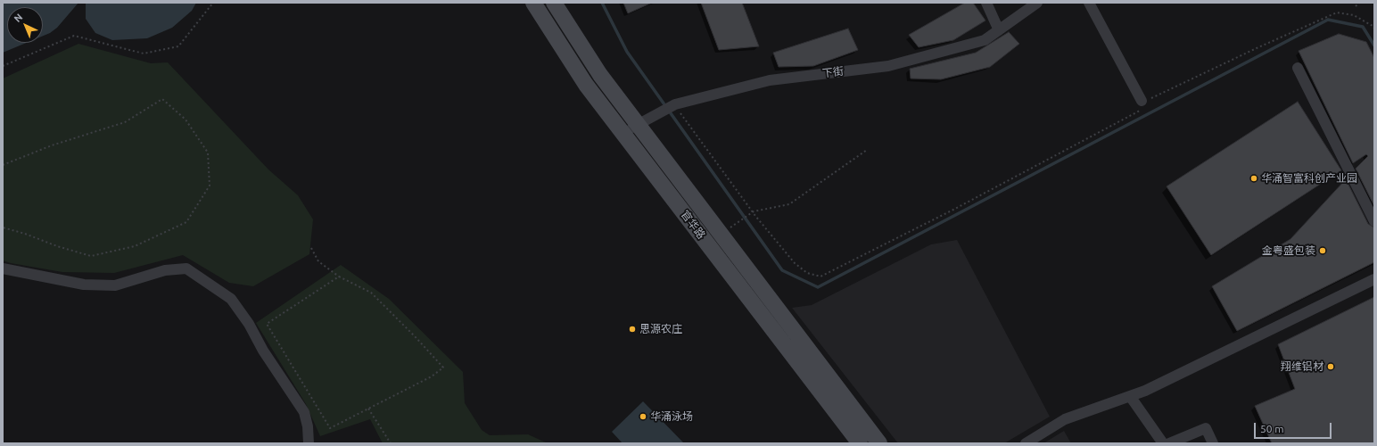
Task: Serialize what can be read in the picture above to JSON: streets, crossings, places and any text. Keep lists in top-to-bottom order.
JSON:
{
  "streets": {
    "main road": ["官华路"],
    "street": ["下街"]
  },
  "crossings": [
    ["下街", "官华路"]
  ],
  "places": [
    "华涌智富科创产业园",
    "金粤盛包装",
    "思源农庄",
    "翔维铝材",
    "华涌泳场"
  ],
  "scale_bar": "50 m",
  "north": "top left"
}
